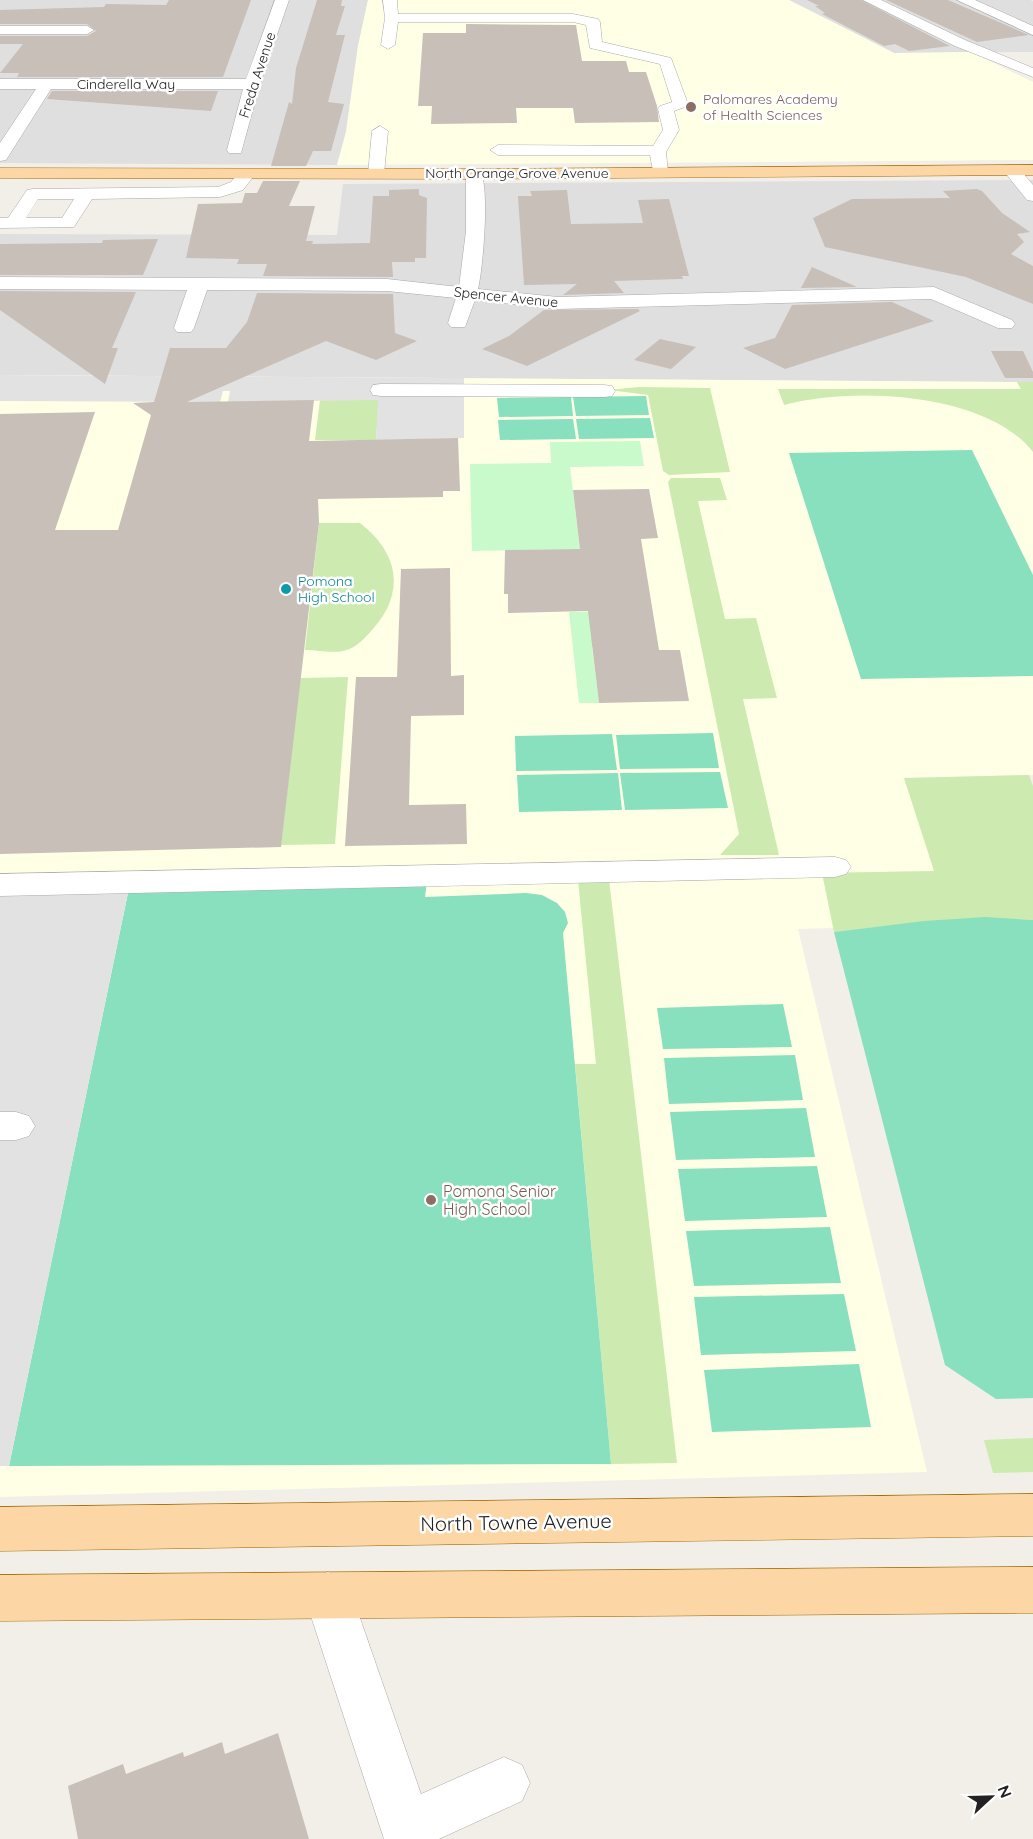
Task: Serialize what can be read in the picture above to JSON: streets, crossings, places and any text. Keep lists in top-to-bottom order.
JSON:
{
  "streets": {
    "main road": ["North Orange Grove Avenue", "North Towne Avenue"],
    "street": ["Freda Avenue", "Cinderella Way", "Spencer Avenue"]
  },
  "crossings": [
    ["Freda Avenue", "Cinderella Way"]
  ],
  "places": ["Palomares Academy of Health Sciences", "Pomona High School", "Pomona Senior High School"],
  "north": "right"
}
